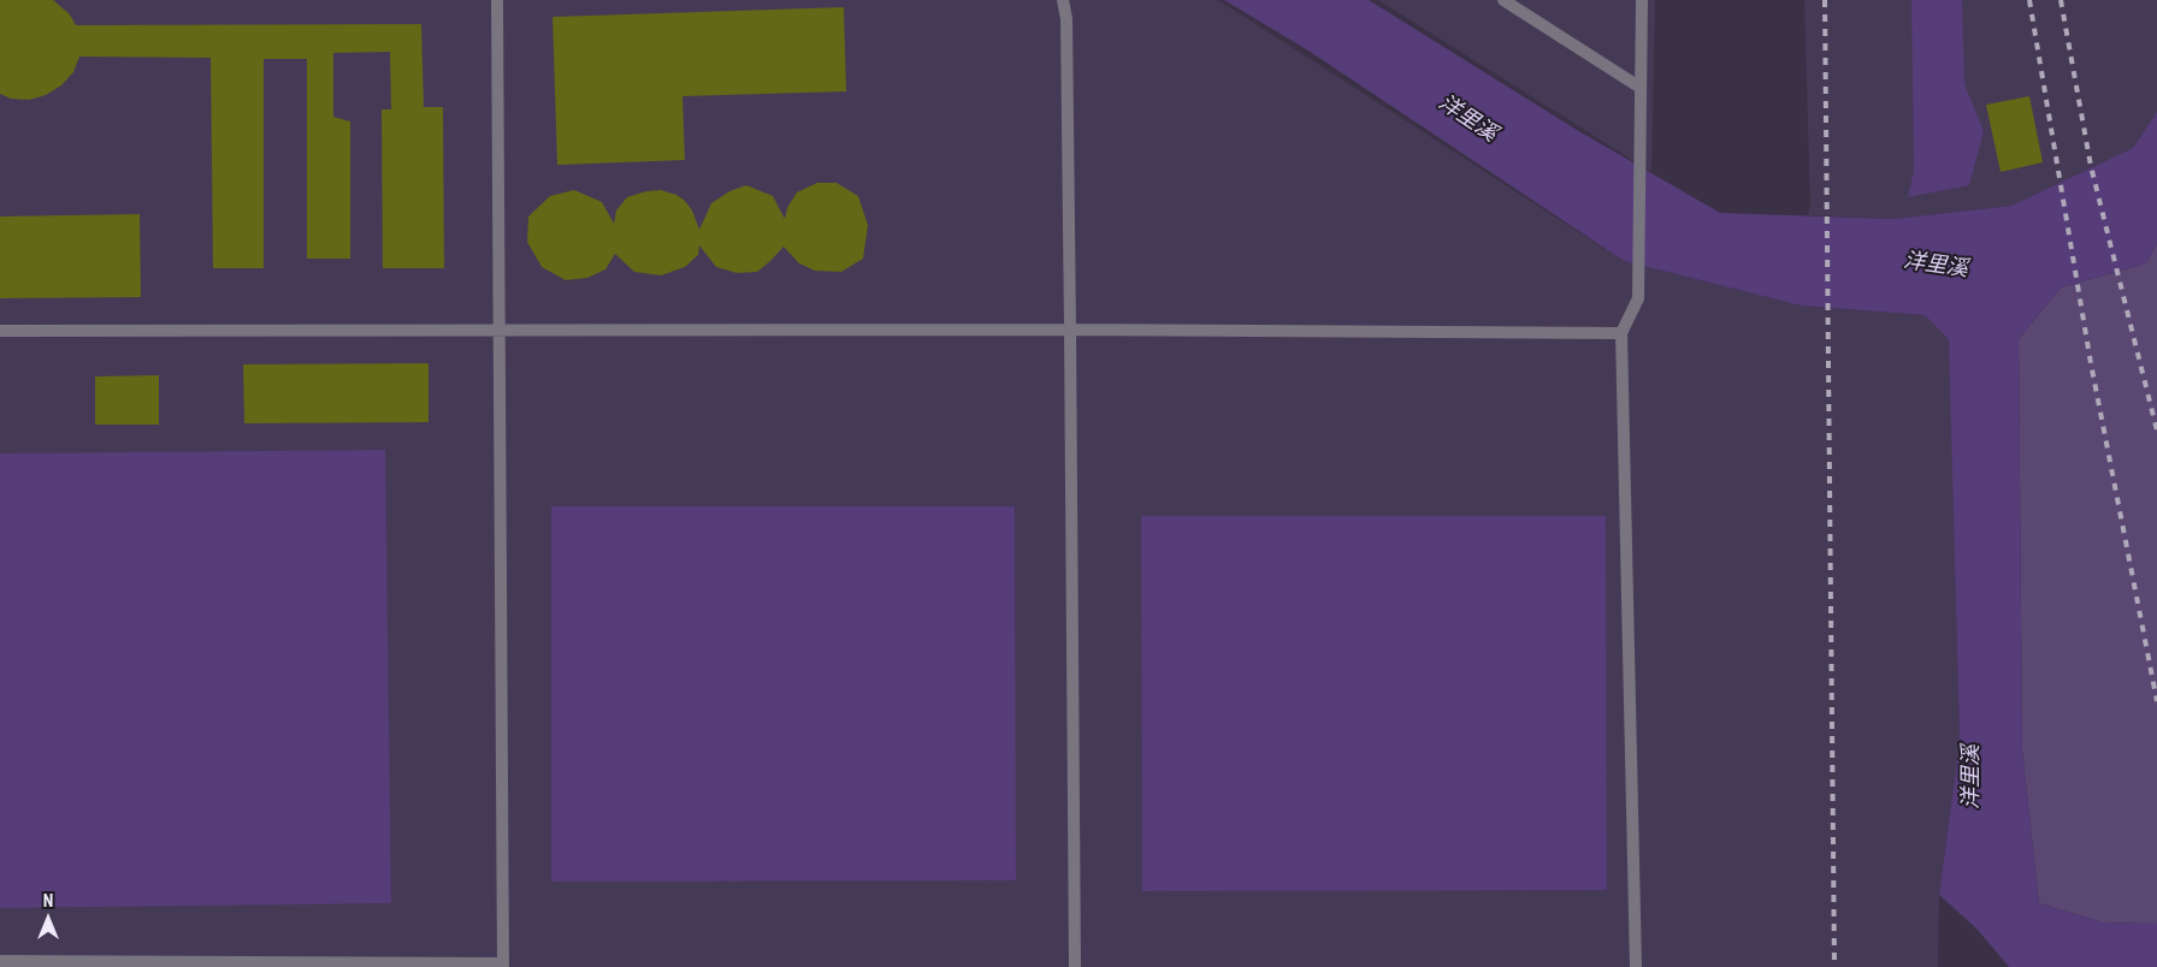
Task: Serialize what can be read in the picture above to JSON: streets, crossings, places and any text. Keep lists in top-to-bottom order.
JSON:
{
  "water": ["洋里溪"],
  "north": "top"
}
